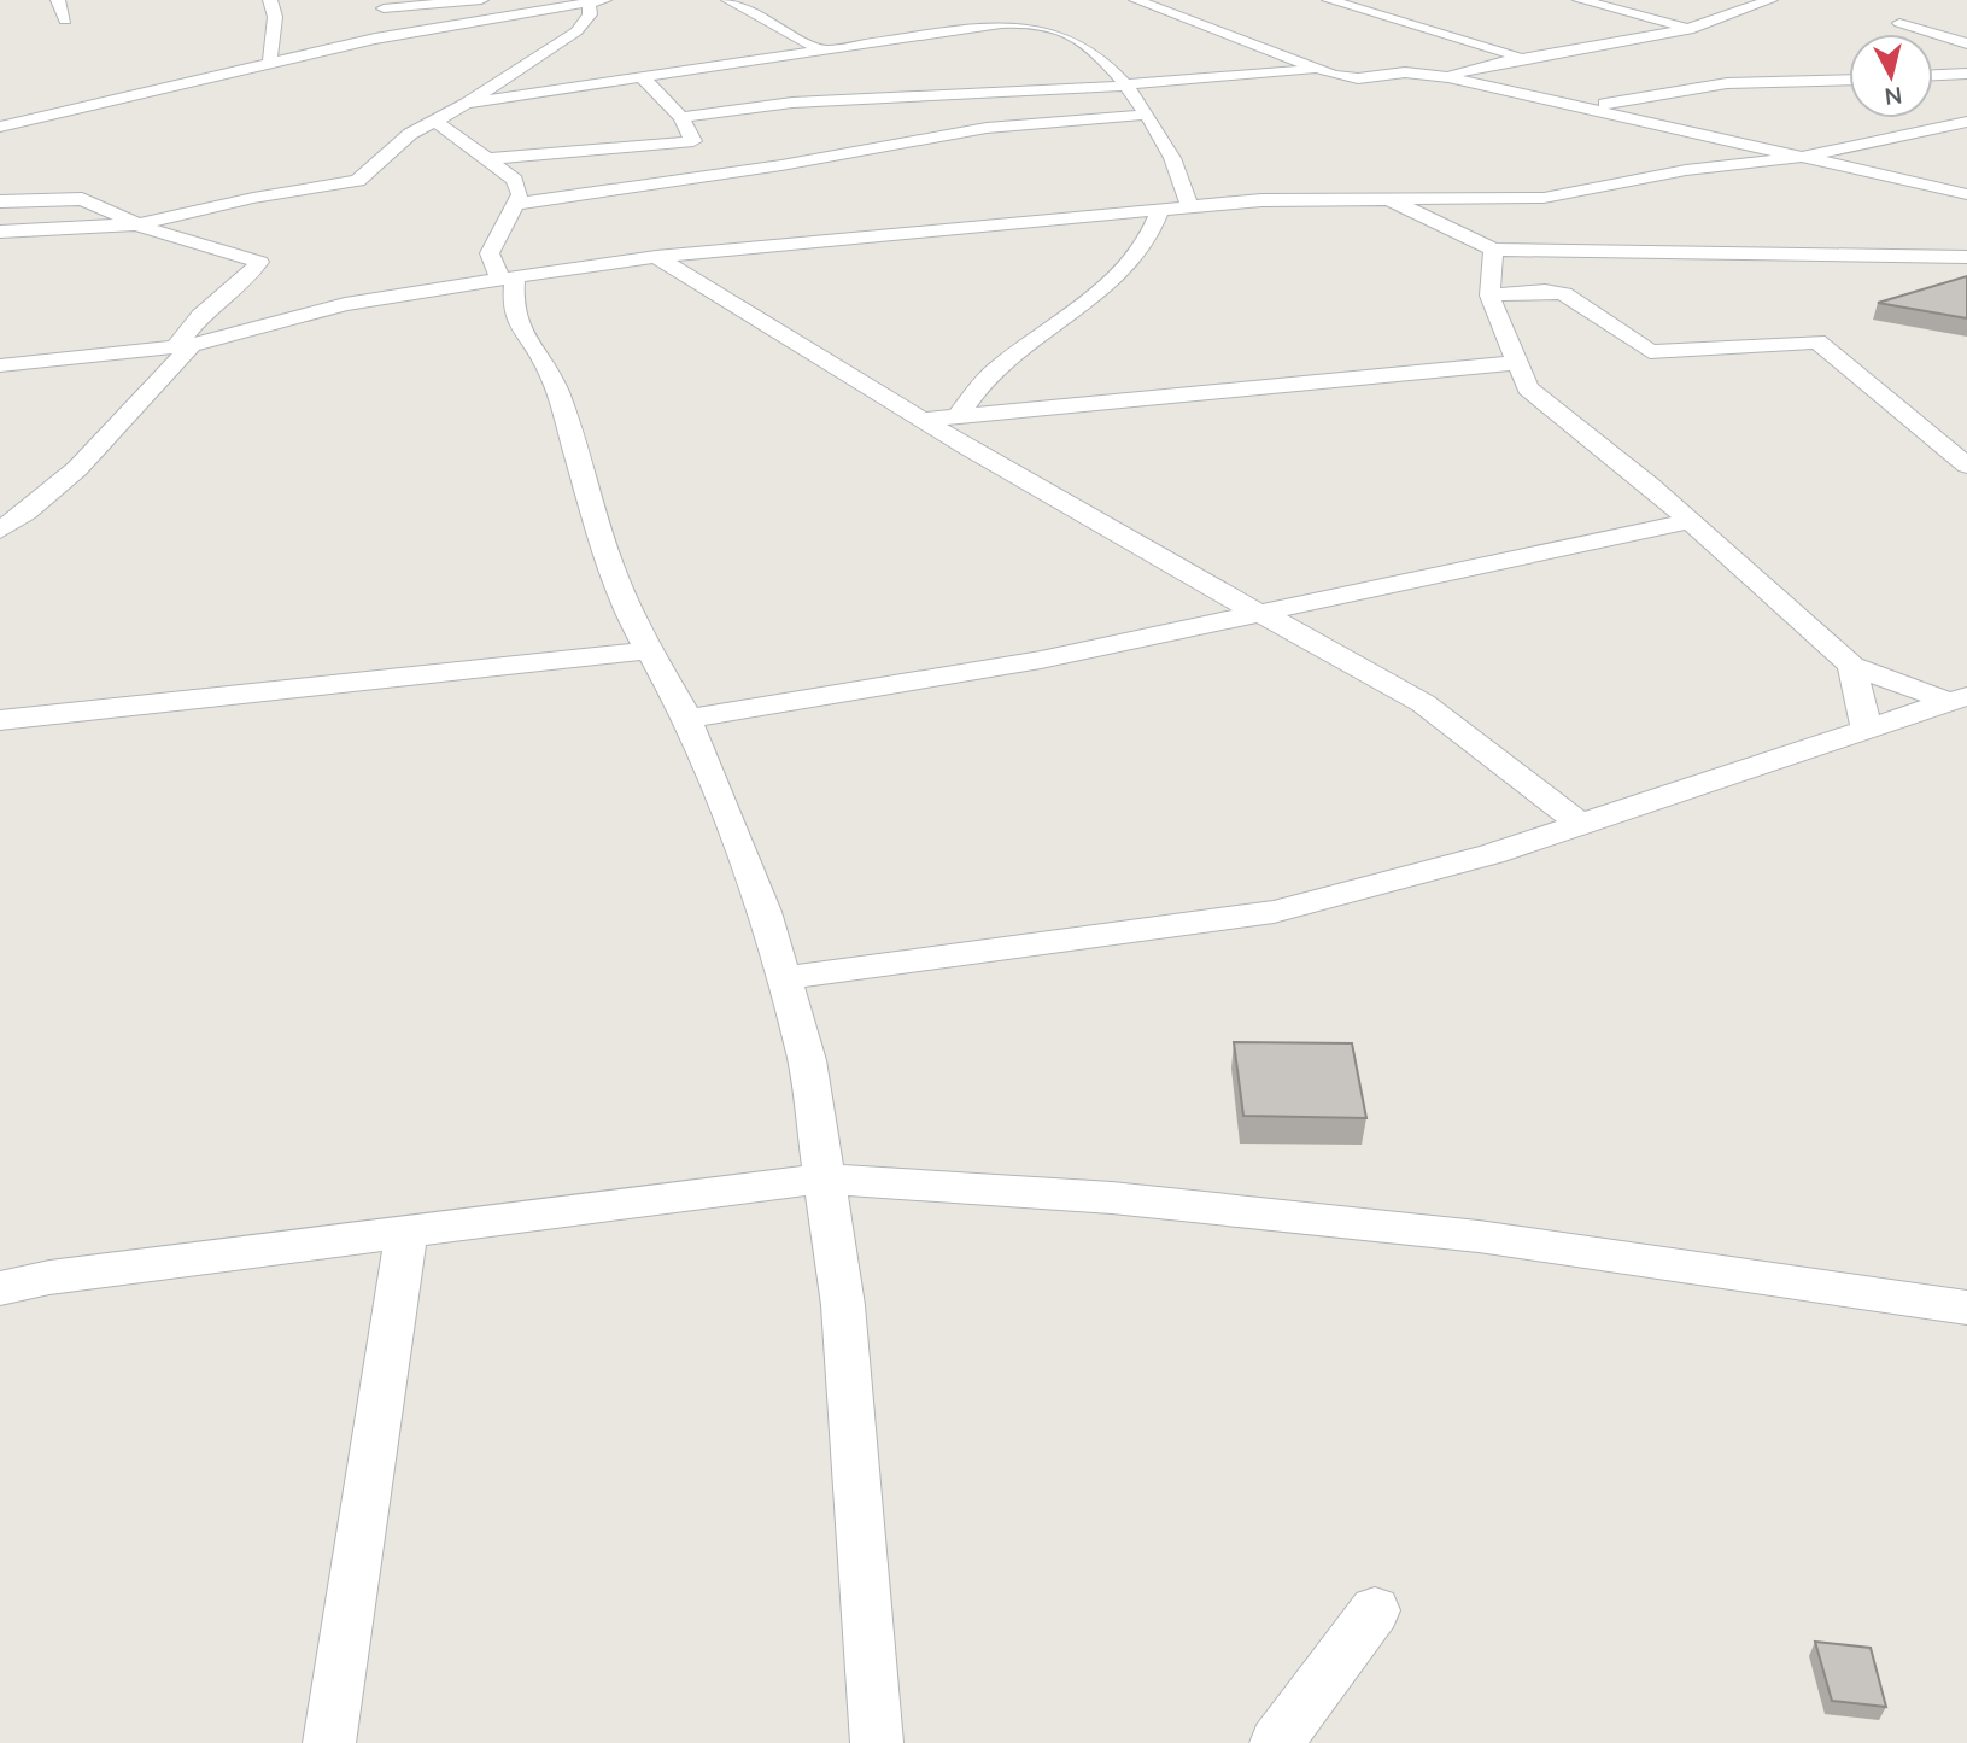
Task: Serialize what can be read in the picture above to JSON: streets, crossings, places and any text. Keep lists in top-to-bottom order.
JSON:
{
  "north": "bottom"
}
